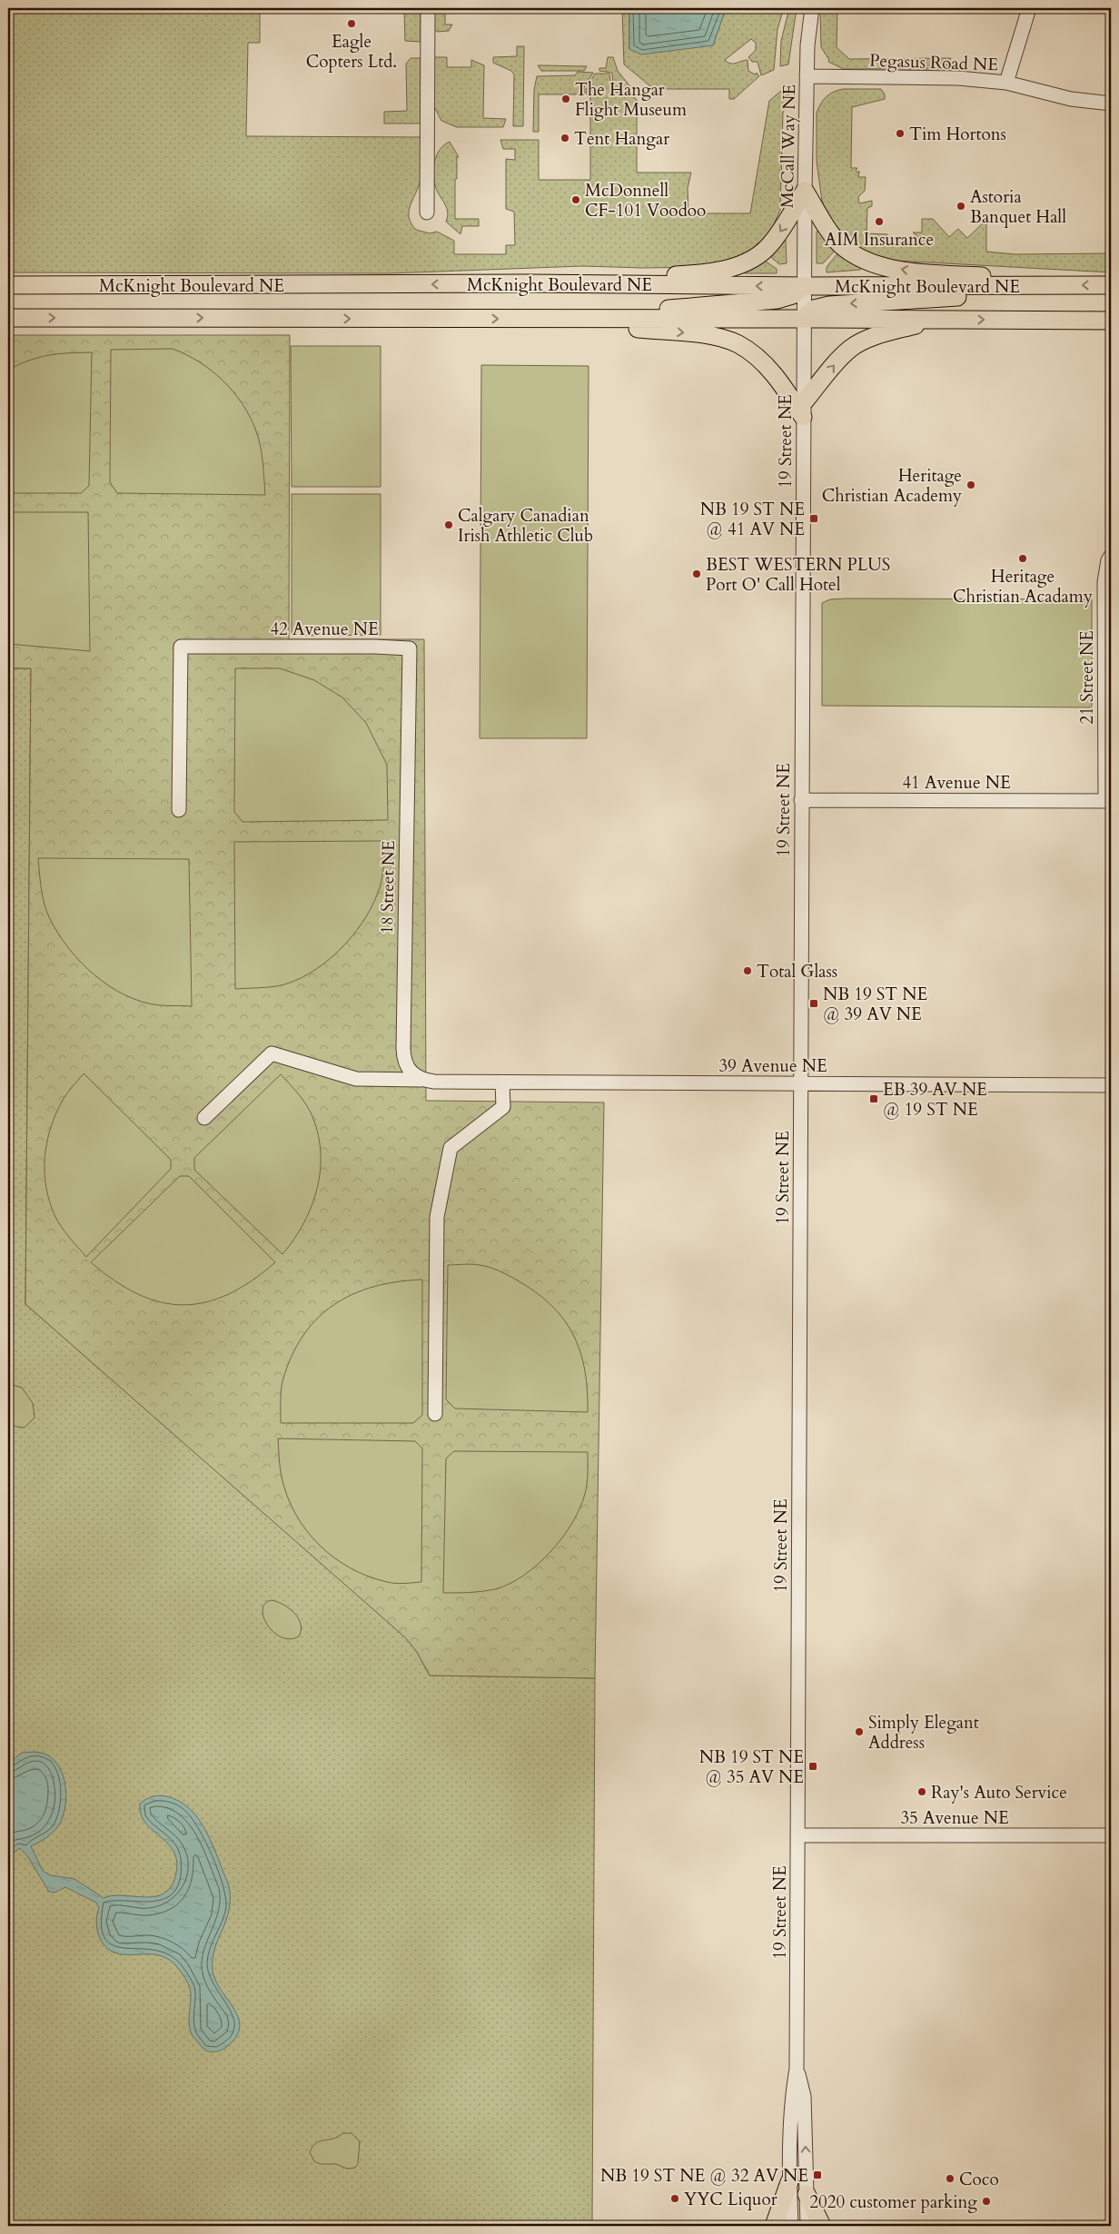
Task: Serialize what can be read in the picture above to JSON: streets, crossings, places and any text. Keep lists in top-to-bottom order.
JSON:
{
  "streets": {
    "main road": ["McKnight Boulevard NE"],
    "street": [
      "Pegasus Road NE",
      "McCall Way NE",
      "19 Street NE",
      "42 Avenue NE",
      "21 Street NE",
      "41 Avenue NE",
      "18 Street NE",
      "39 Avenue NE",
      "35 Avenue NE"
    ]
  },
  "crossings": [
    ["Pegasus Road NE", "McCall Way NE"],
    ["McCall Way NE", "McKnight Boulevard NE"],
    ["McCall Way NE", "19 Street NE"],
    ["McKnight Boulevard NE", "19 Street NE"],
    ["19 Street NE", "41 Avenue NE"],
    ["19 Street NE", "39 Avenue NE"],
    ["19 Street NE", "35 Avenue NE"],
    ["42 Avenue NE", "18 Street NE"],
    ["21 Street NE", "41 Avenue NE"],
    ["18 Street NE", "39 Avenue NE"]
  ],
  "places": {
    "other": [
      "Eagle Copters Ltd.",
      "The Hangar Flight Museum",
      "Tim Hortons",
      "Tent Hangar",
      "McDonnell CF-101 Voodoo",
      "Astoria Banquet Hall",
      "AIM Insurance",
      "Heritage Christian Academy",
      "Calgary Canadian Irish Athletic Club",
      "Heritage Christian Acadamy",
      "BEST WESTERN PLUS Port O' Call Hotel",
      "Total Glass",
      "Simply Elegant Address",
      "Ray's Auto Service",
      "Coco",
      "YYC Liquor",
      "2020 customer parking"
    ],
    "transit": [
      "NB 19 ST NE @ 41 AV NE",
      "NB 19 ST NE @ 39 AV NE",
      "EB 39 AV NE @ 19 ST NE",
      "NB 19 ST NE @ 35 AV NE",
      "NB 19 ST NE @ 32 AV NE"
    ]
  }
}
